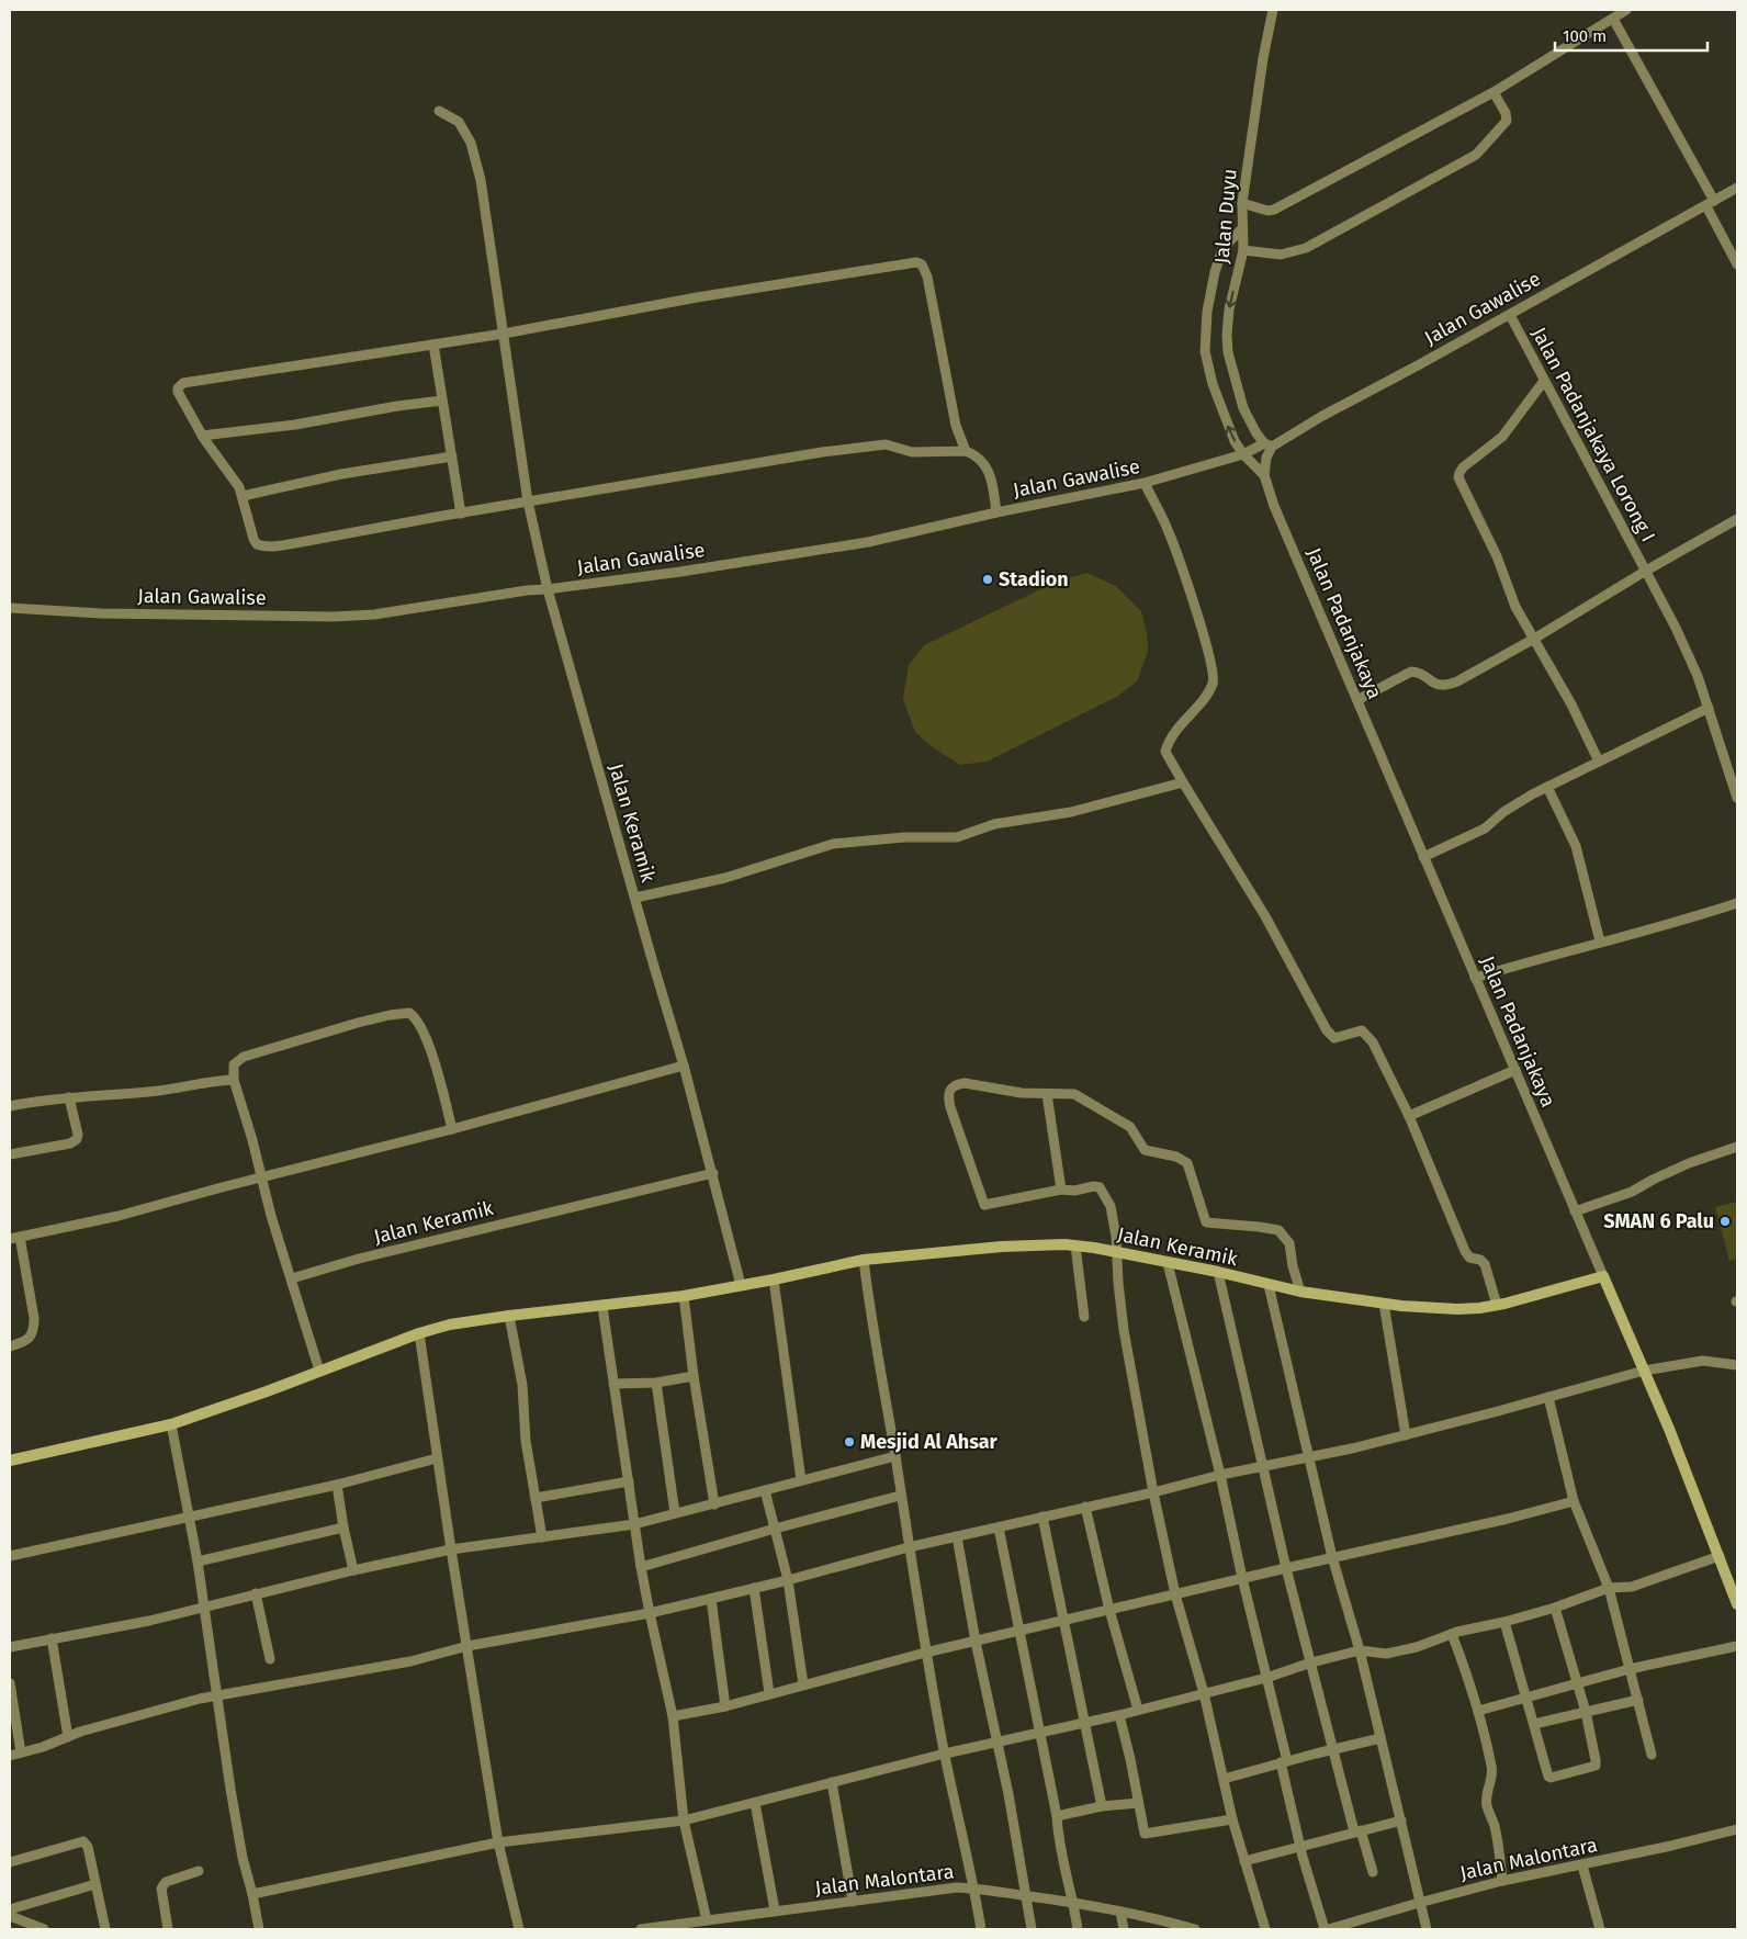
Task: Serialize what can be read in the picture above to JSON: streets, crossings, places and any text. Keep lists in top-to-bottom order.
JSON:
{
  "streets": {
    "street": [
      "Jalan Duyu",
      "Jalan Gawalise",
      "Jalan Padanjakaya Lorong I",
      "Jalan Padanjakaya",
      "Jalan Keramik",
      "Jalan Malontara"
    ]
  },
  "crossings": [
    ["Jalan Duyu", "Jalan Gawalise"],
    ["Jalan Gawalise", "Jalan Padanjakaya Lorong I"],
    ["Jalan Gawalise", "Jalan Keramik"],
    ["Jalan Padanjakaya Lorong I", "Jalan Padanjakaya"],
    ["Jalan Padanjakaya", "Jalan Keramik"]
  ],
  "places": ["Stadion", "SMAN 6 Palu", "Mesjid Al Ahsar"],
  "scale_bar": "100 m"
}
